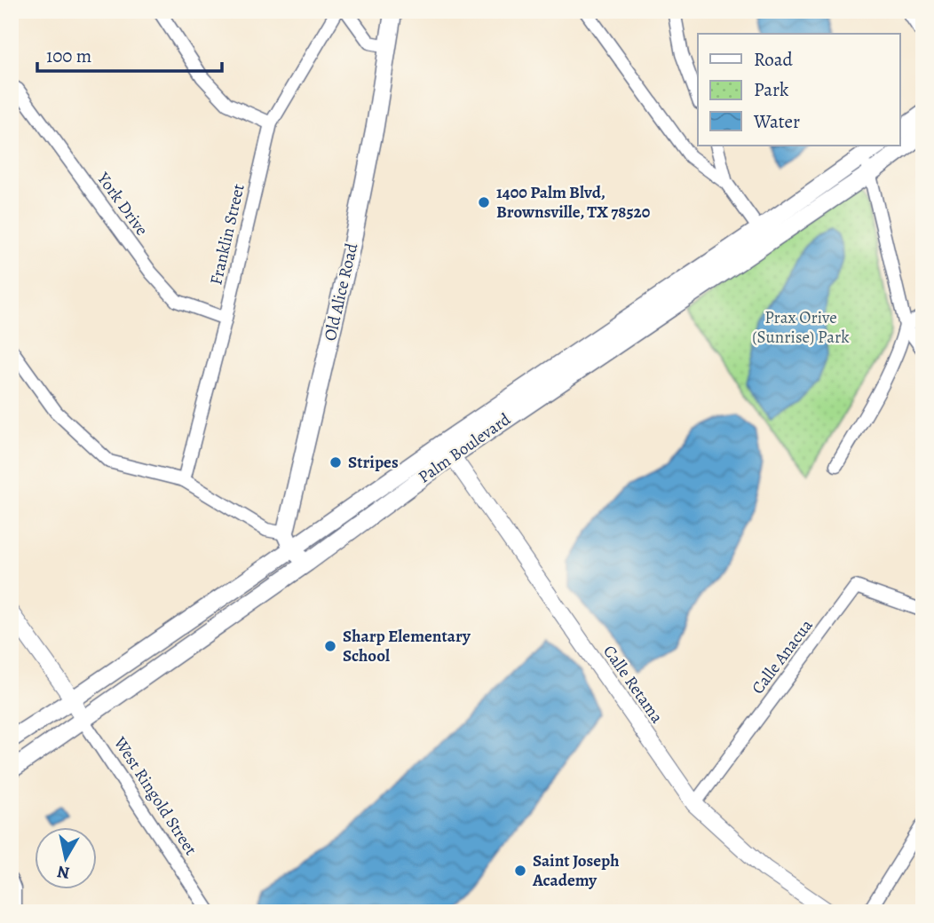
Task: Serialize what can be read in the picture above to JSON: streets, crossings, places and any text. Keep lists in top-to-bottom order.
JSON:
{
  "streets": {
    "main road": ["Old Alice Road", "Palm Boulevard"],
    "street": [
      "York Drive",
      "Franklin Street",
      "Calle Anacua",
      "Calle Retama",
      "West Ringold Street"
    ]
  },
  "crossings": [
    ["York Drive", "Franklin Street"],
    ["Palm Boulevard", "Calle Retama"],
    ["Palm Boulevard", "West Ringold Street"],
    ["Calle Anacua", "Calle Retama"]
  ],
  "parks": ["Prax Orive (Sunrise) Park"],
  "places": [
    "1400 Palm Blvd, Brownsville, TX 78520",
    "Stripes",
    "Sharp Elementary School",
    "Saint Joseph Academy"
  ],
  "legend": ["Road", "Park", "Water"],
  "scale_bar": "100 m",
  "north": "bottom"
}
